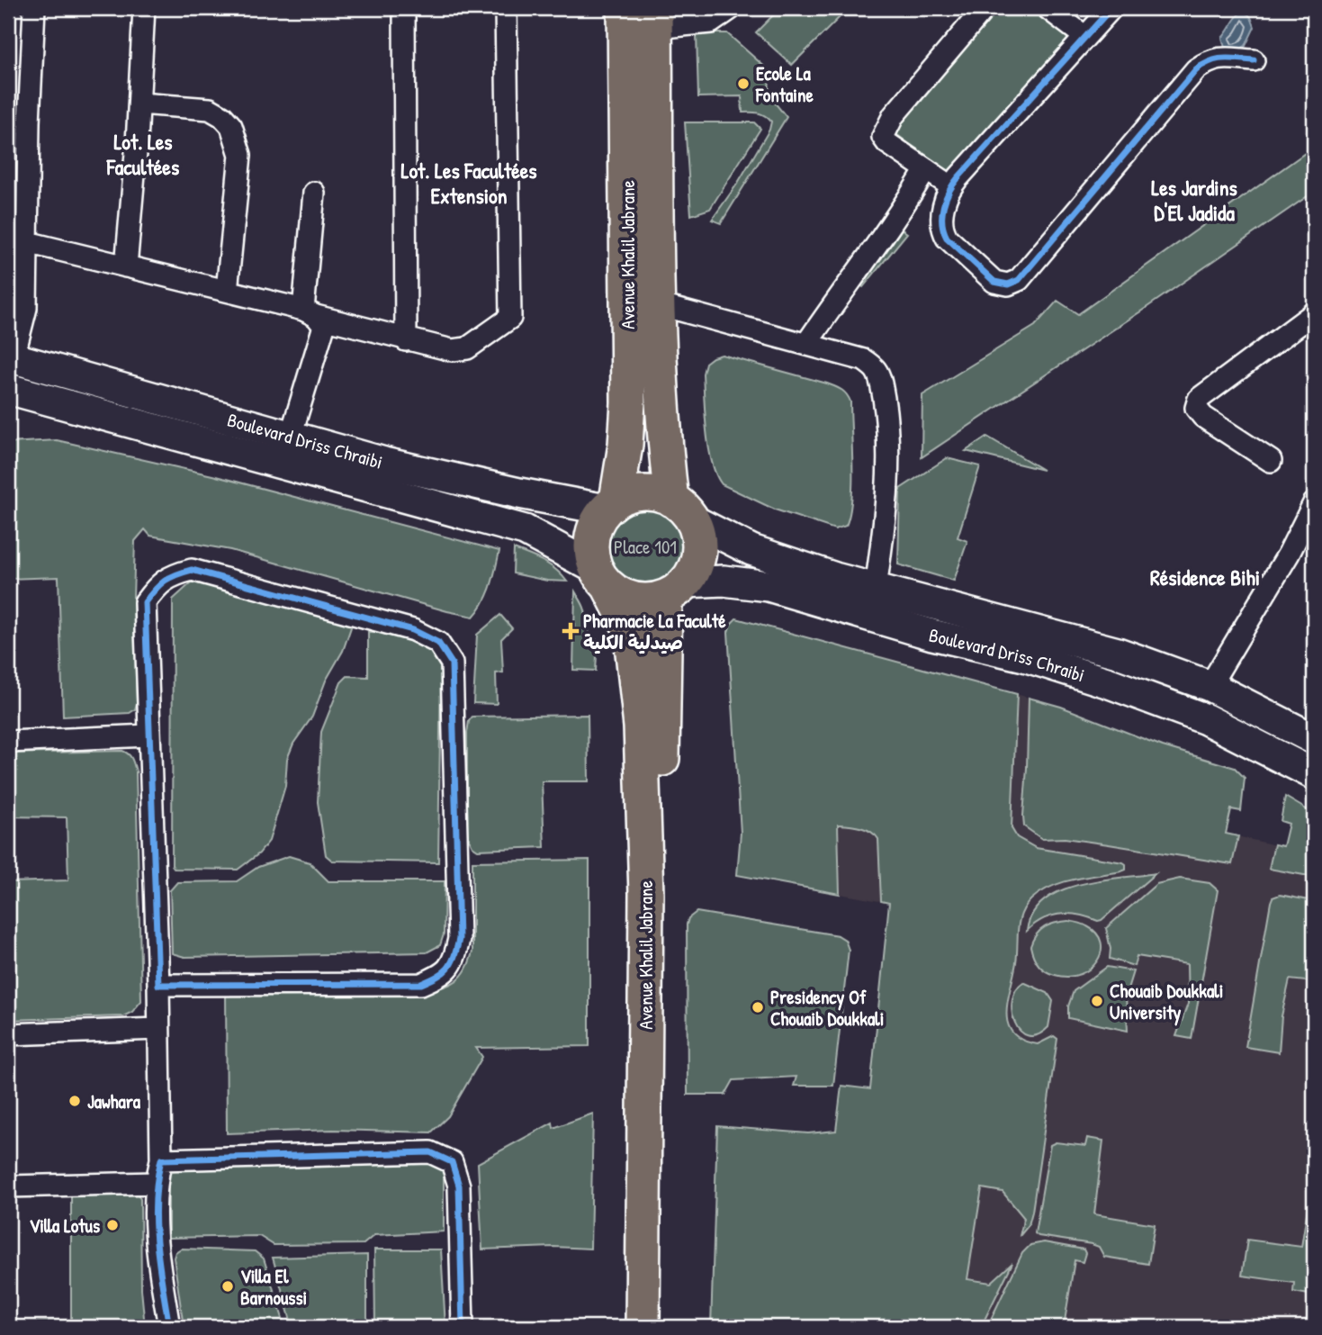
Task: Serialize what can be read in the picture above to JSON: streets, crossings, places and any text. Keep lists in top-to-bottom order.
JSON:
{
  "streets": {
    "main road": ["Avenue Khalil Jabrane", "Boulevard Driss Chraibi"]
  },
  "crossings": [
    ["Avenue Khalil Jabrane", "Boulevard Driss Chraibi"]
  ],
  "districts": [
    "Lot. Les Facultées",
    "Lot. Les Facultées Extension",
    "Les Jardins D'El Jadida",
    "Résidence Bihi"
  ],
  "parks": ["Place 101"],
  "places": {
    "other": [
      "Ecole La Fontaine",
      "Chouaib Doukkali University",
      "Presidency Of Chouaib Doukkali",
      "Jawhara",
      "Villa Lotus",
      "Villa El Barnoussi"
    ],
    "health": ["Pharmacie La Faculté صيدلية الكلية"]
  }
}
